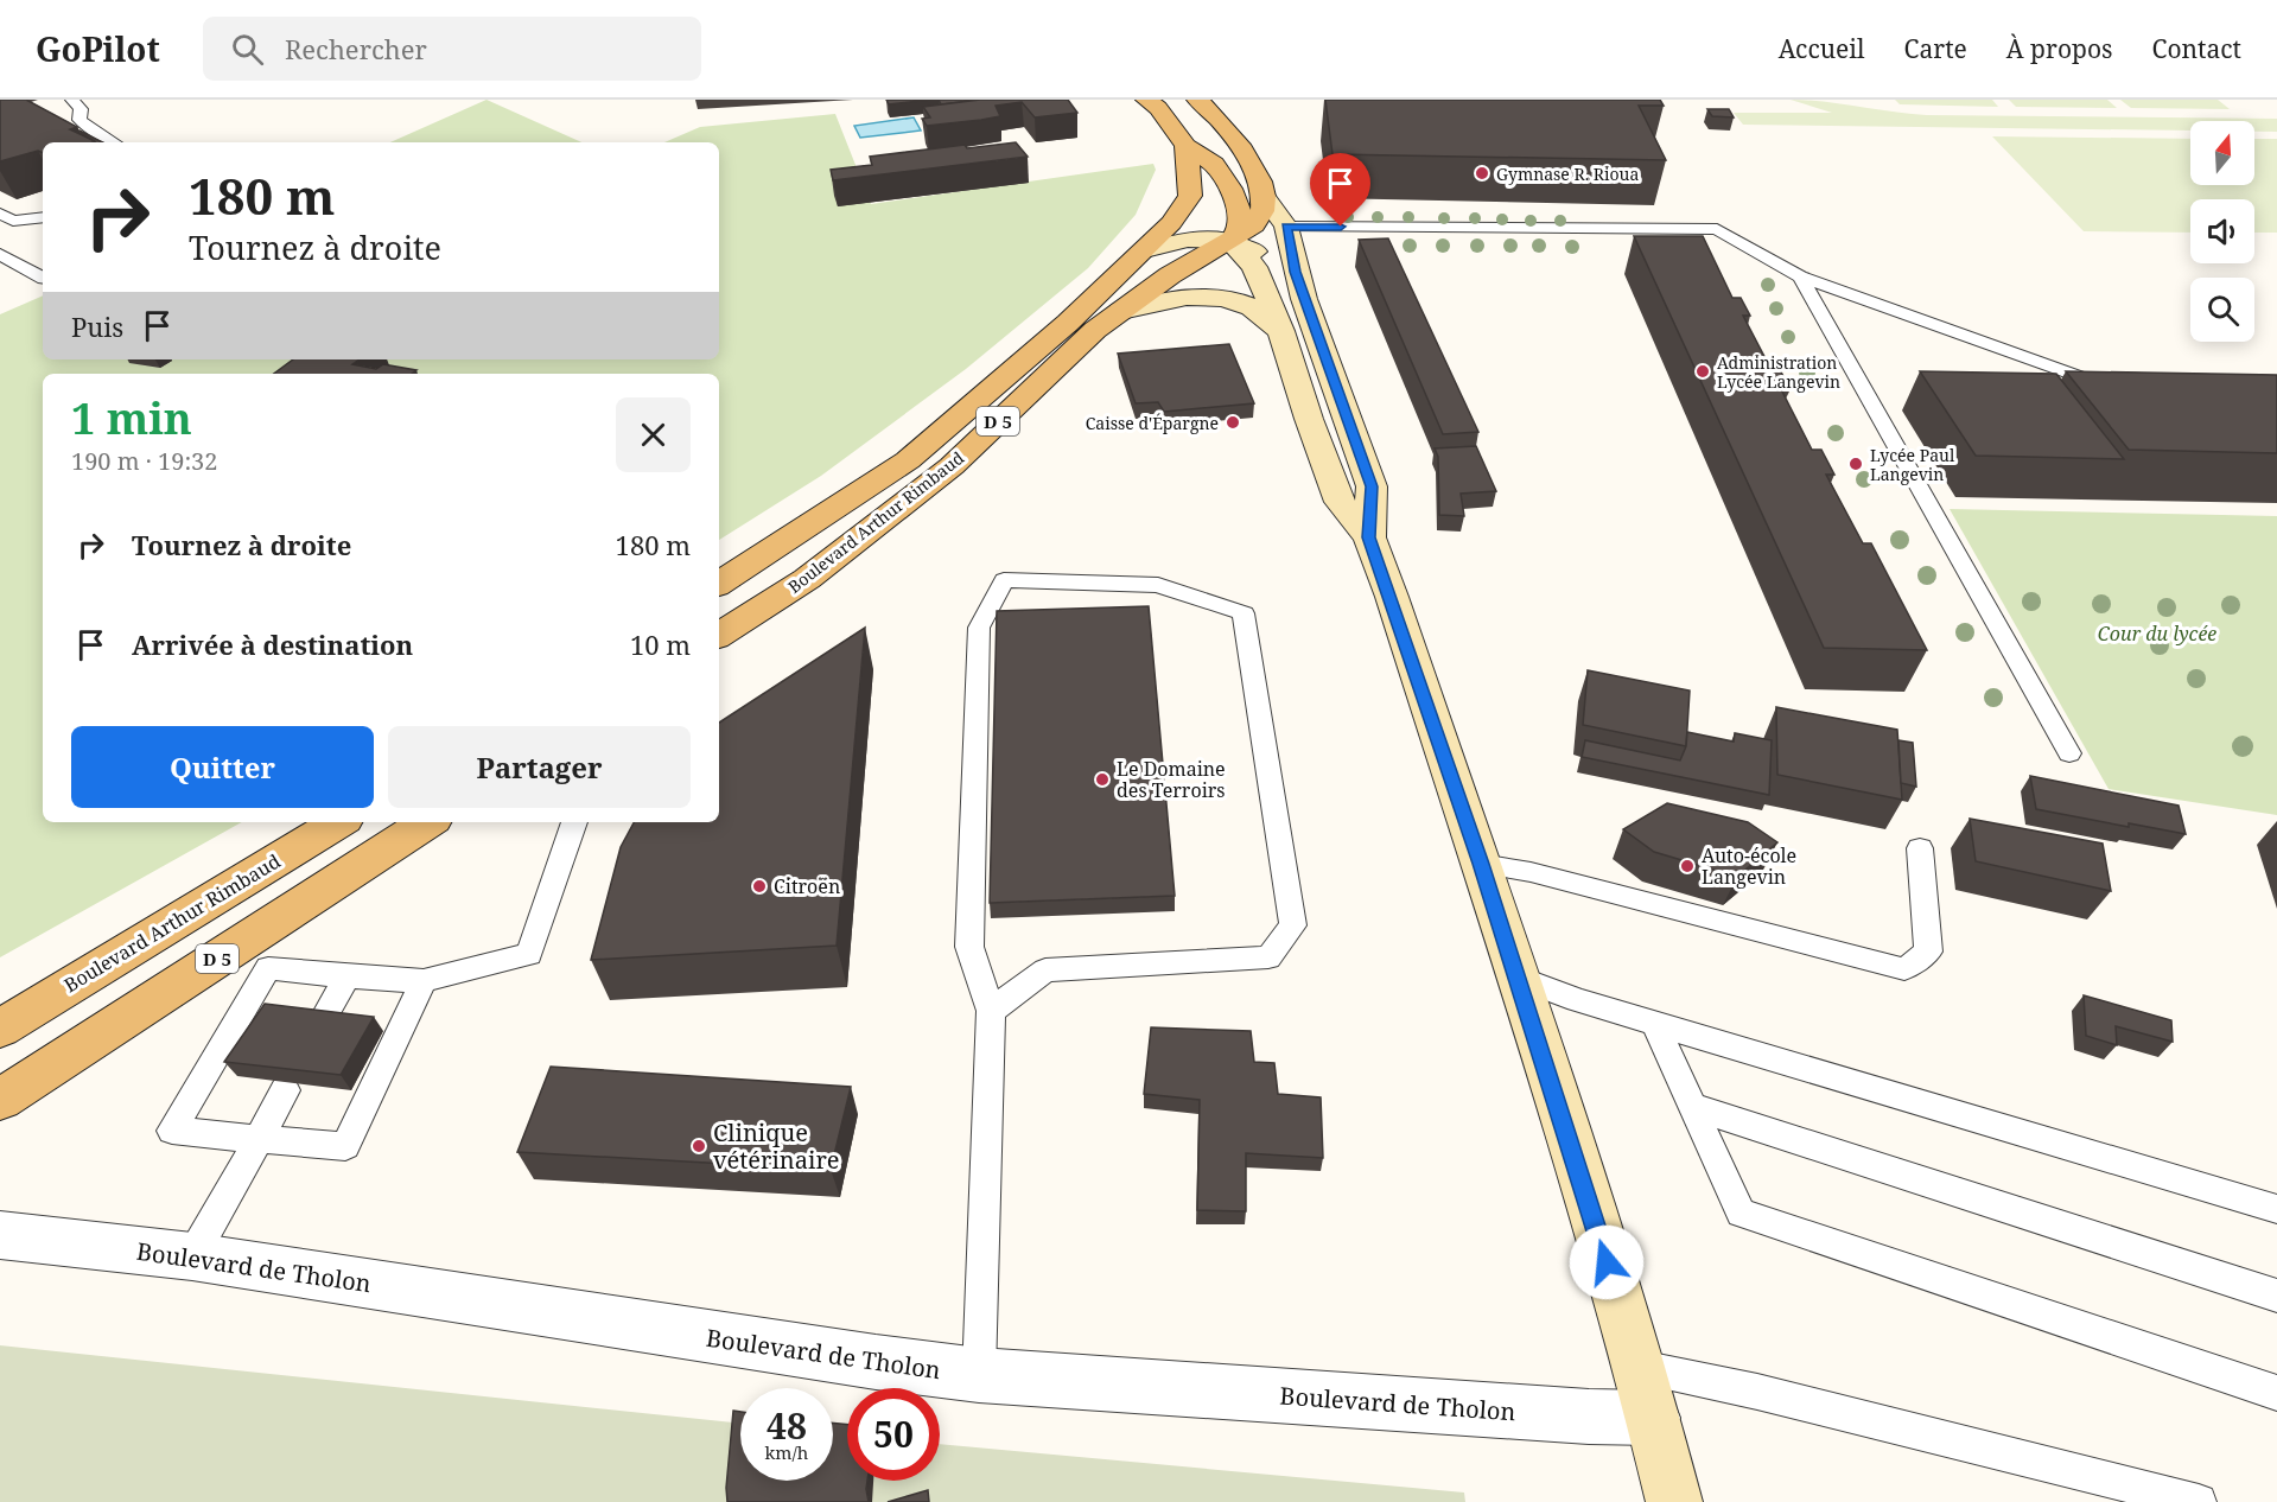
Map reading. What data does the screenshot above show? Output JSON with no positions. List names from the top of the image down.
{
  "streets": {
    "main road": ["D 5", "Boulevard Arthur Rimbaud"],
    "street": ["Boulevard de Tholon"]
  },
  "crossings": [
    ["D 5", "Boulevard Arthur Rimbaud"]
  ],
  "parks": ["Cour du lycée"],
  "places": [
    "Gymnase R. Rioua",
    "Administration Lycée Langevin",
    "Caisse d'Épargne",
    "Lycée Paul Langevin",
    "Le Domaine des Terroirs",
    "Auto-école Langevin",
    "Citroën",
    "Clinique vétérinaire"
  ],
  "north": "top",
  "page": {
    "header": "GoPilot",
    "search": "Rechercher",
    "nav": [
      "Accueil",
      "Carte",
      "À propos",
      "Contact"
    ],
    "turn": ["180 m", "Tournez à droite"],
    "then": "Puis",
    "heading": ["1 min", "190 m · 19:32"],
    "list": [
      {
        "name": "Tournez à droite",
        "value": "180 m"
      },
      {
        "name": "Arrivée à destination",
        "value": "10 m"
      }
    ],
    "buttons": ["Quitter", "Partager"],
    "speed": "48 km/h",
    "limit": "50"
  }
}
